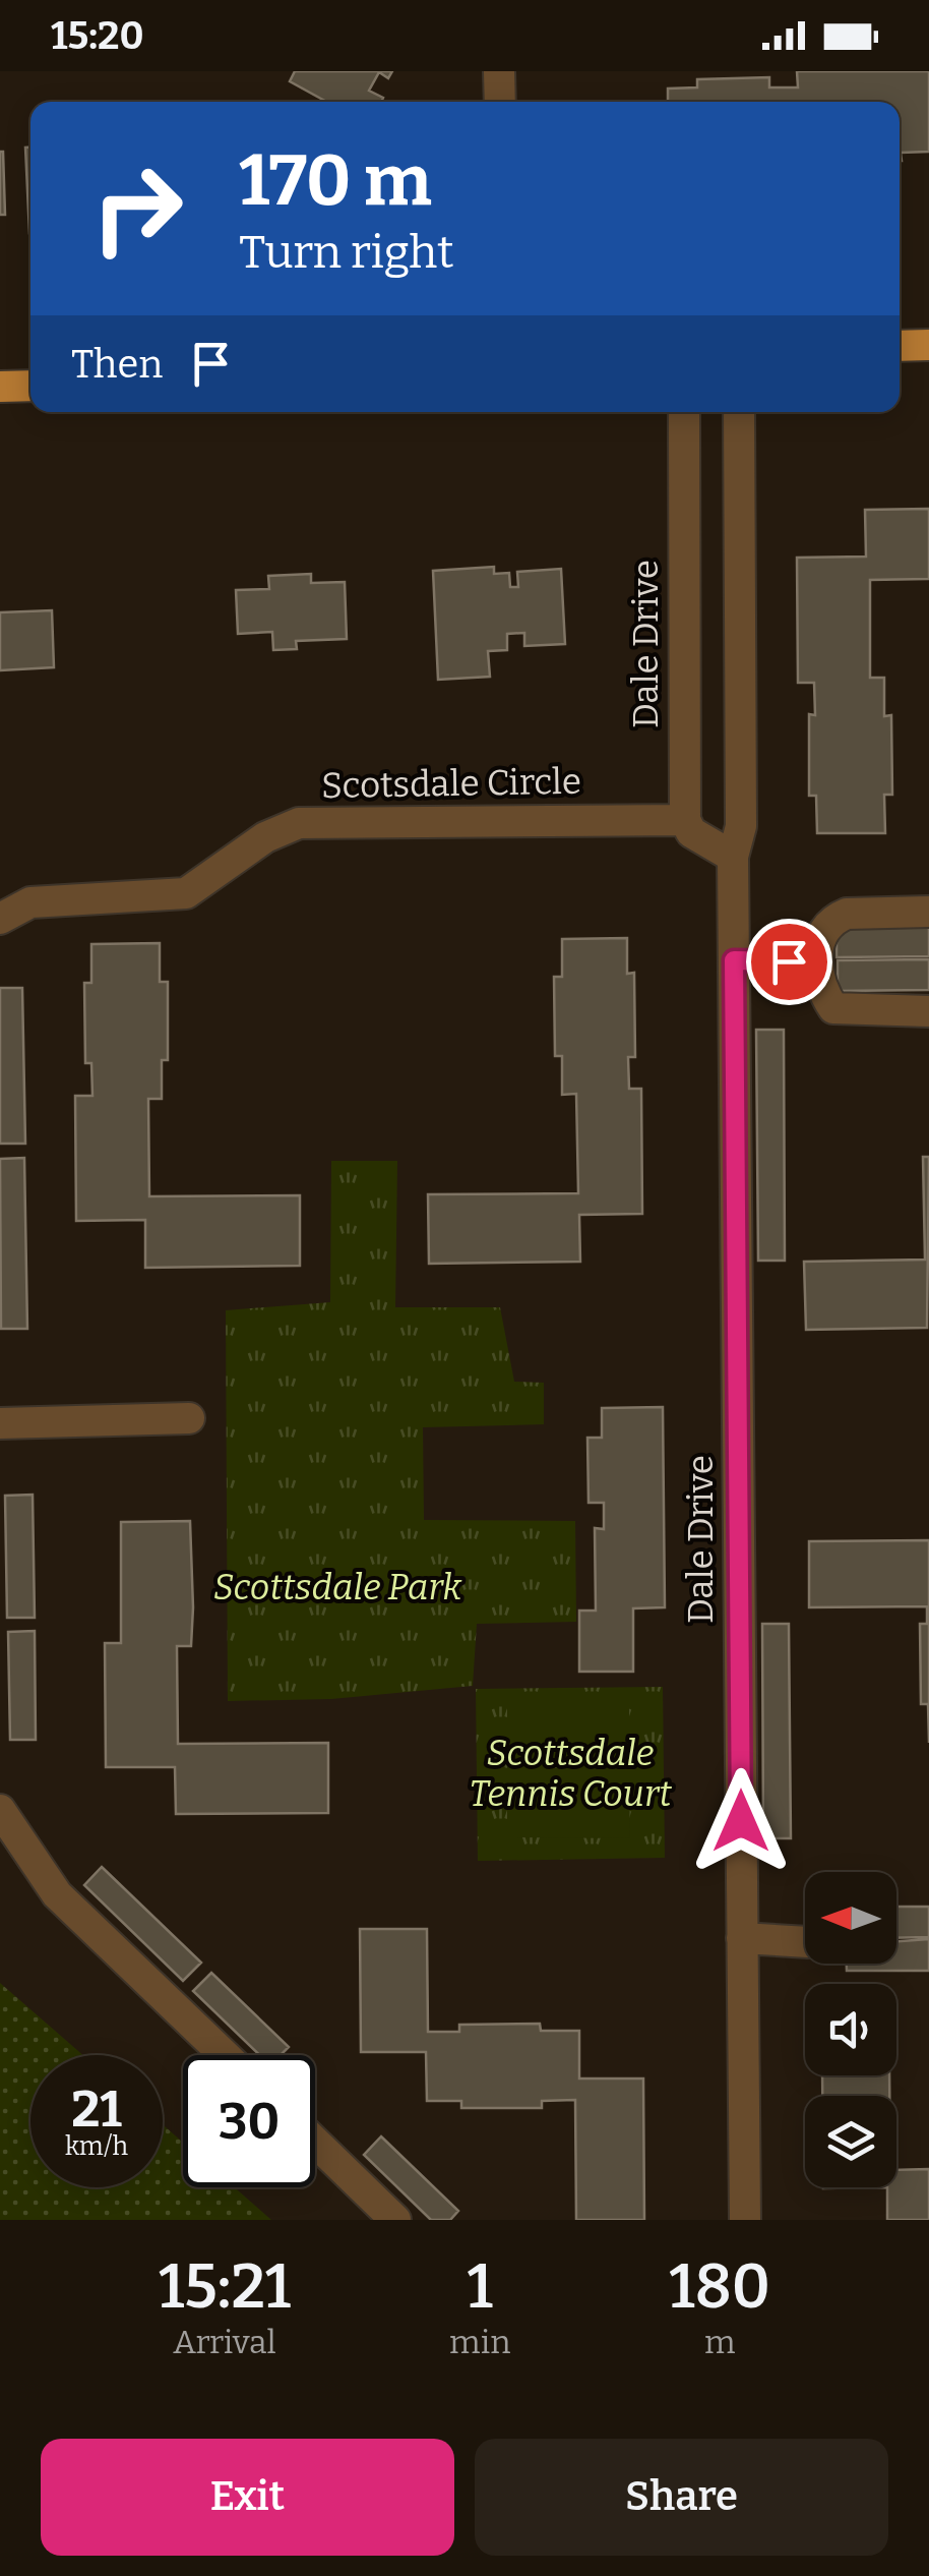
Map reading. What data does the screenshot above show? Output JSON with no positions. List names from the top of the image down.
{
  "streets": {
    "street": ["Dale Drive", "Scotsdale Circle"]
  },
  "crossings": [
    ["Dale Drive", "Scotsdale Circle"]
  ],
  "parks": ["Scottsdale Park", "Scottsdale Tennis Court"],
  "north": "left",
  "page": {
    "status": "15:20",
    "turn": ["170 m", "Turn right"],
    "then": "Then",
    "speed": "21 km/h",
    "limit": "30",
    "eta": [
      "15:21",
      "Arrival",
      "1",
      "min",
      "180",
      "m"
    ],
    "buttons": ["Exit", "Share"]
  }
}
